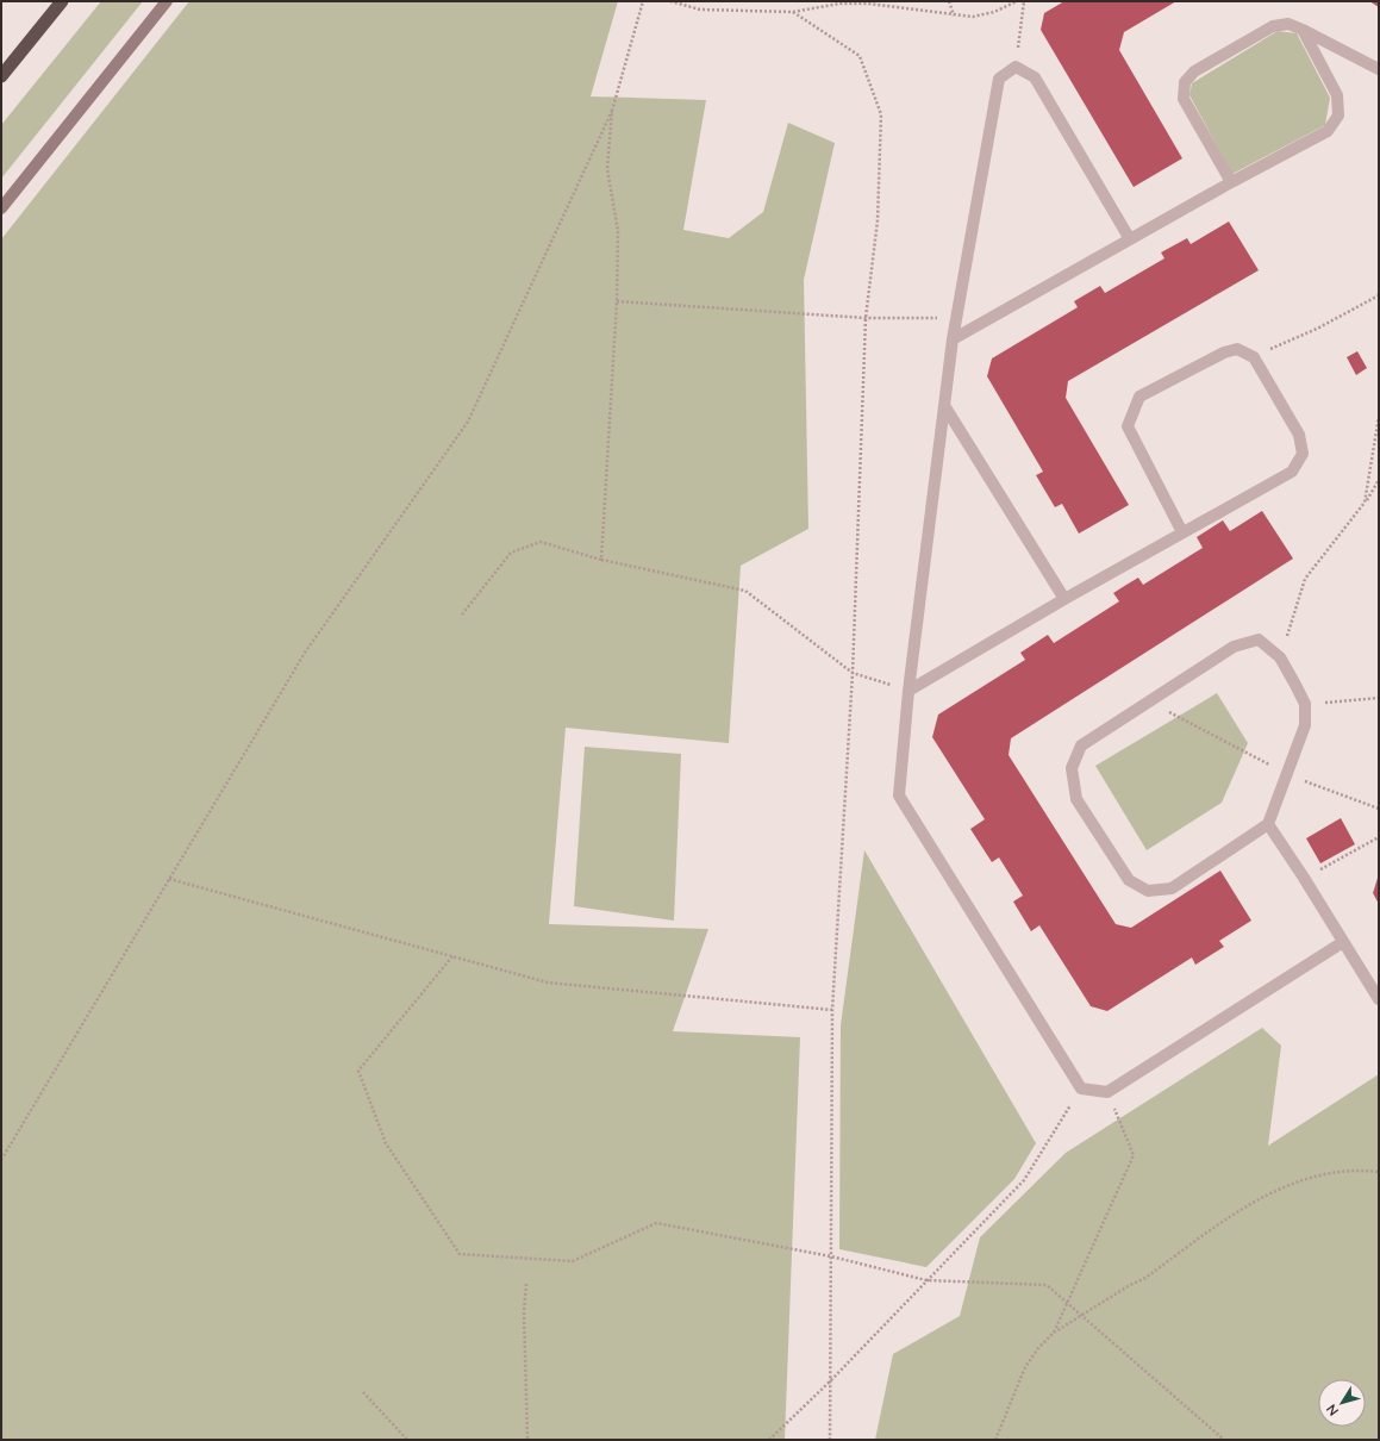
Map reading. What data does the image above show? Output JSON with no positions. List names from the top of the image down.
{
  "north": "bottom left"
}
